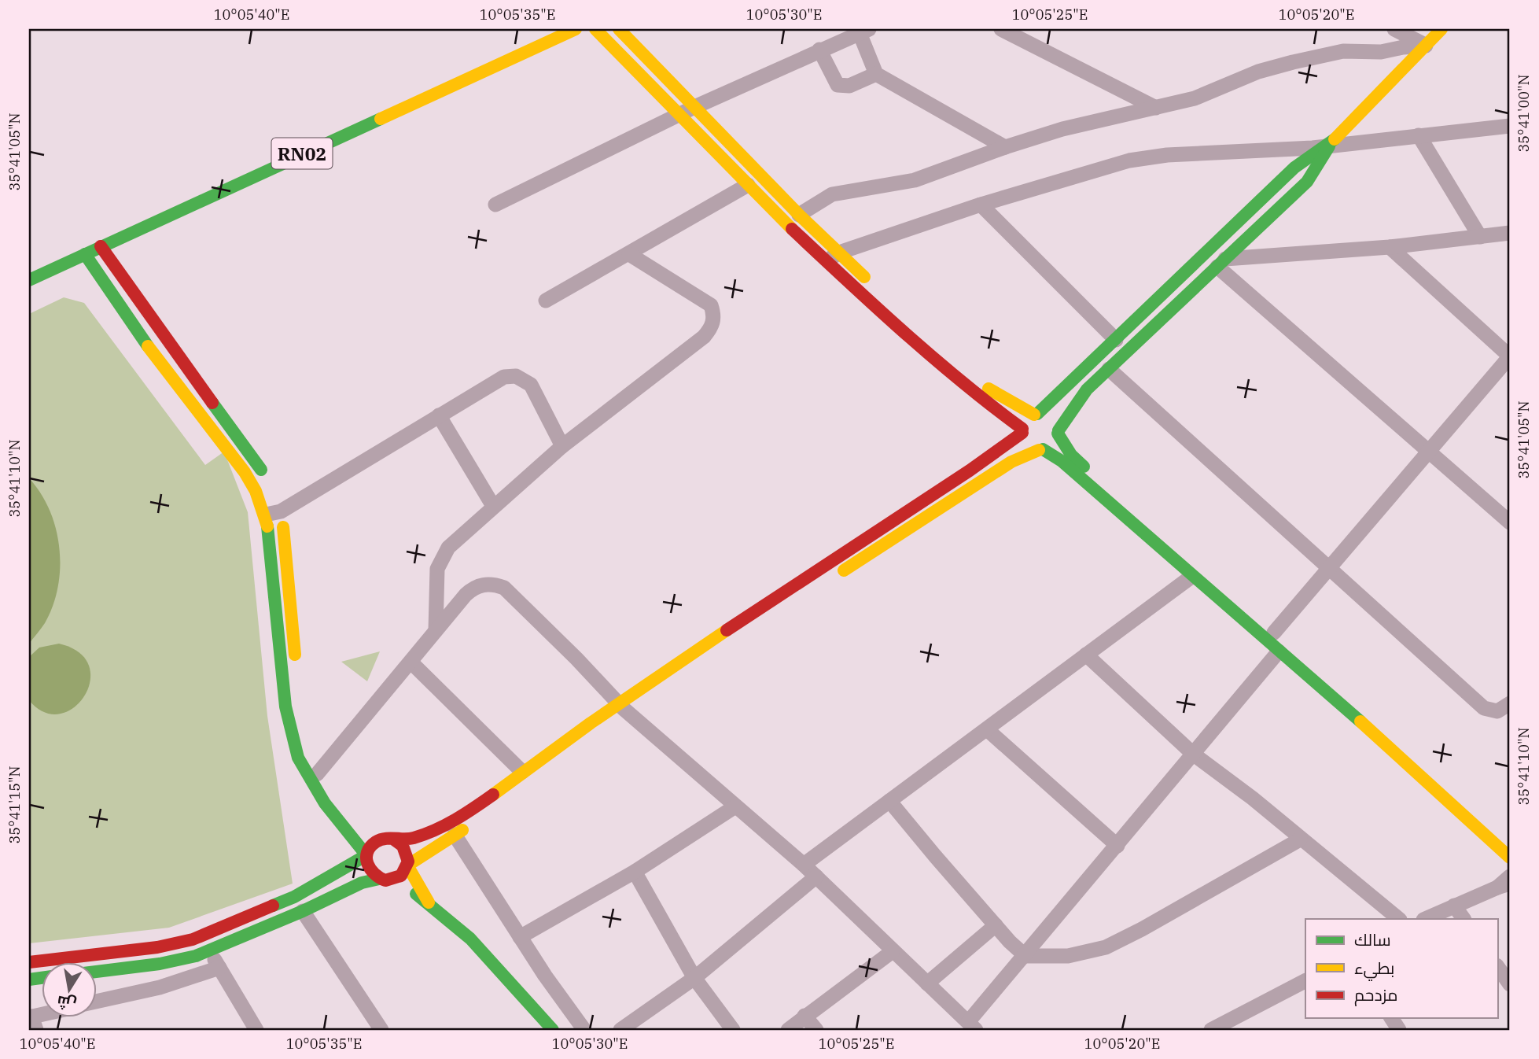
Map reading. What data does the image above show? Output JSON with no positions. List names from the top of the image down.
{
  "streets": {
    "street": ["RN02"]
  },
  "legend": ["سالك", "بطيء", "مزدحم"],
  "north": "bottom",
  "coordinates": [
    "10°05'40\"E",
    "10°05'35\"E",
    "10°05'30\"E",
    "10°05'25\"E",
    "10°05'20\"E",
    "35°41'00\"N",
    "35°41'05\"N",
    "35°41'10\"N",
    "35°41'15\"N"
  ]
}
